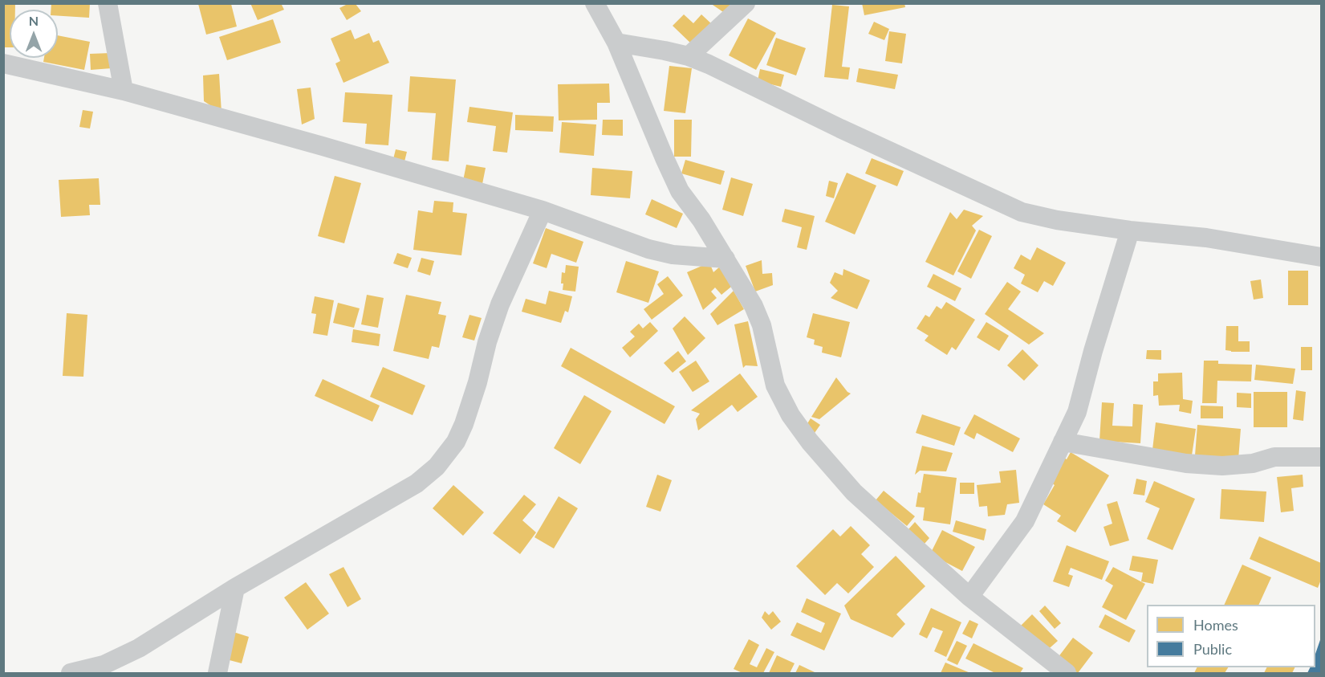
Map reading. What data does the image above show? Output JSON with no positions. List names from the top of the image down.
{
  "legend": ["Homes", "Public"],
  "north": "top"
}
